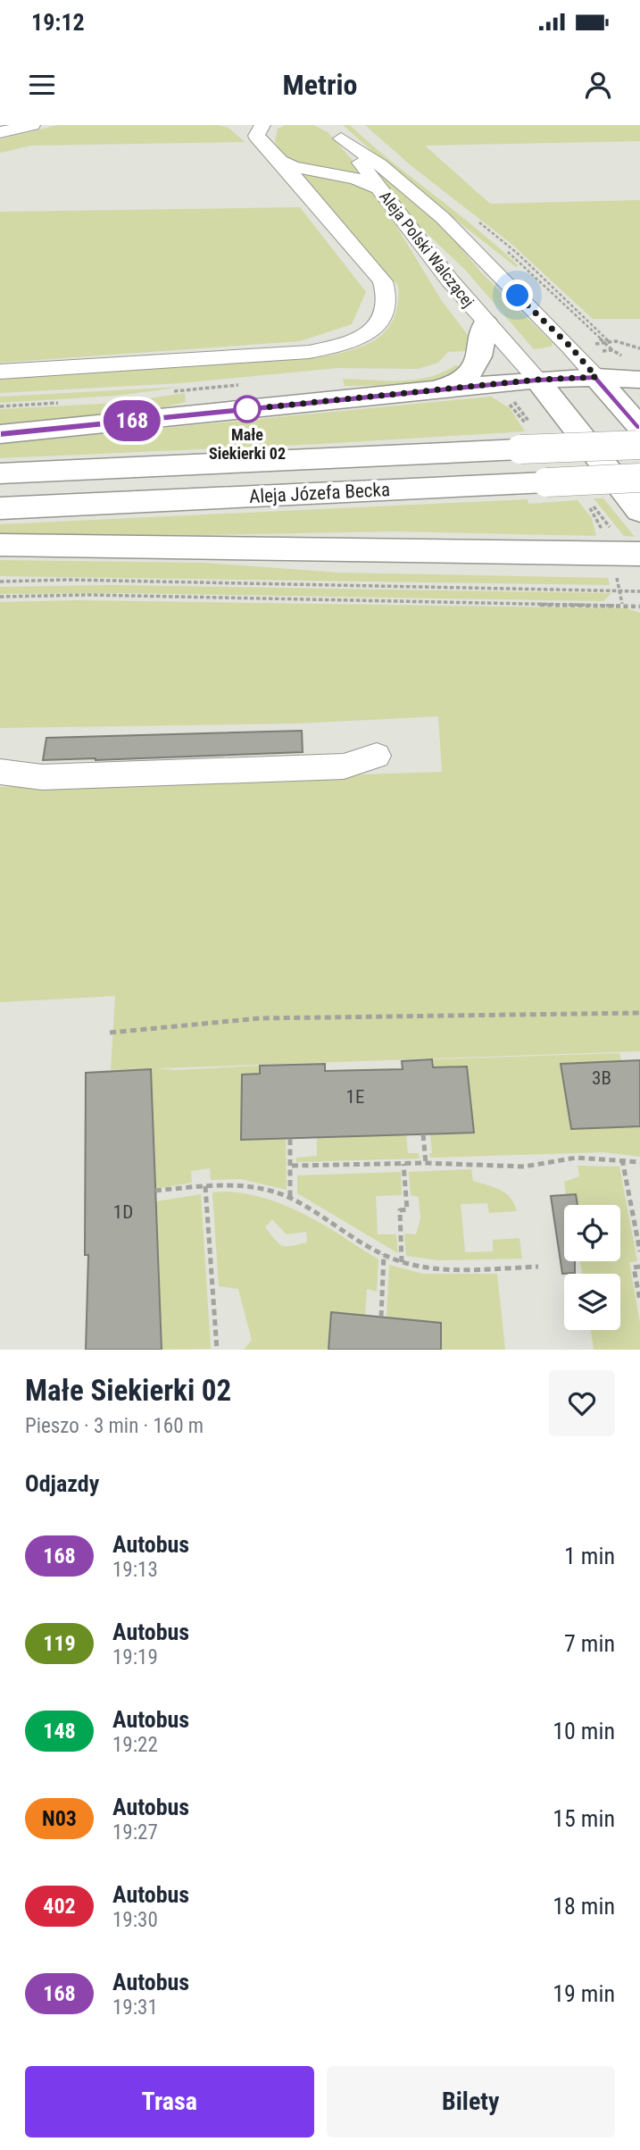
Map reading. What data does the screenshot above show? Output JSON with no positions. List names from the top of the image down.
{
  "streets": {
    "main road": ["Aleja Polski Walczącej", "Aleja Józefa Becka"]
  },
  "places": ["Małe Siekierki 02"],
  "lines": ["bus line 168"],
  "house_numbers": ["3B", "1E", "1D"],
  "page": {
    "status": "19:12",
    "header": "Metrio",
    "on_map": "168",
    "heading": [
      ["Małe Siekierki 02", "Pieszo · 3 min · 160 m"],
      "Odjazdy"
    ],
    "list": [
      {
        "mark": "168",
        "name": "Autobus",
        "note": "19:13",
        "value": "1 min"
      },
      {
        "mark": "119",
        "name": "Autobus",
        "note": "19:19",
        "value": "7 min"
      },
      {
        "mark": "148",
        "name": "Autobus",
        "note": "19:22",
        "value": "10 min"
      },
      {
        "mark": "N03",
        "name": "Autobus",
        "note": "19:27",
        "value": "15 min"
      },
      {
        "mark": "402",
        "name": "Autobus",
        "note": "19:30",
        "value": "18 min"
      },
      {
        "mark": "168",
        "name": "Autobus",
        "note": "19:31",
        "value": "19 min"
      }
    ],
    "buttons": ["Trasa", "Bilety"]
  }
}
